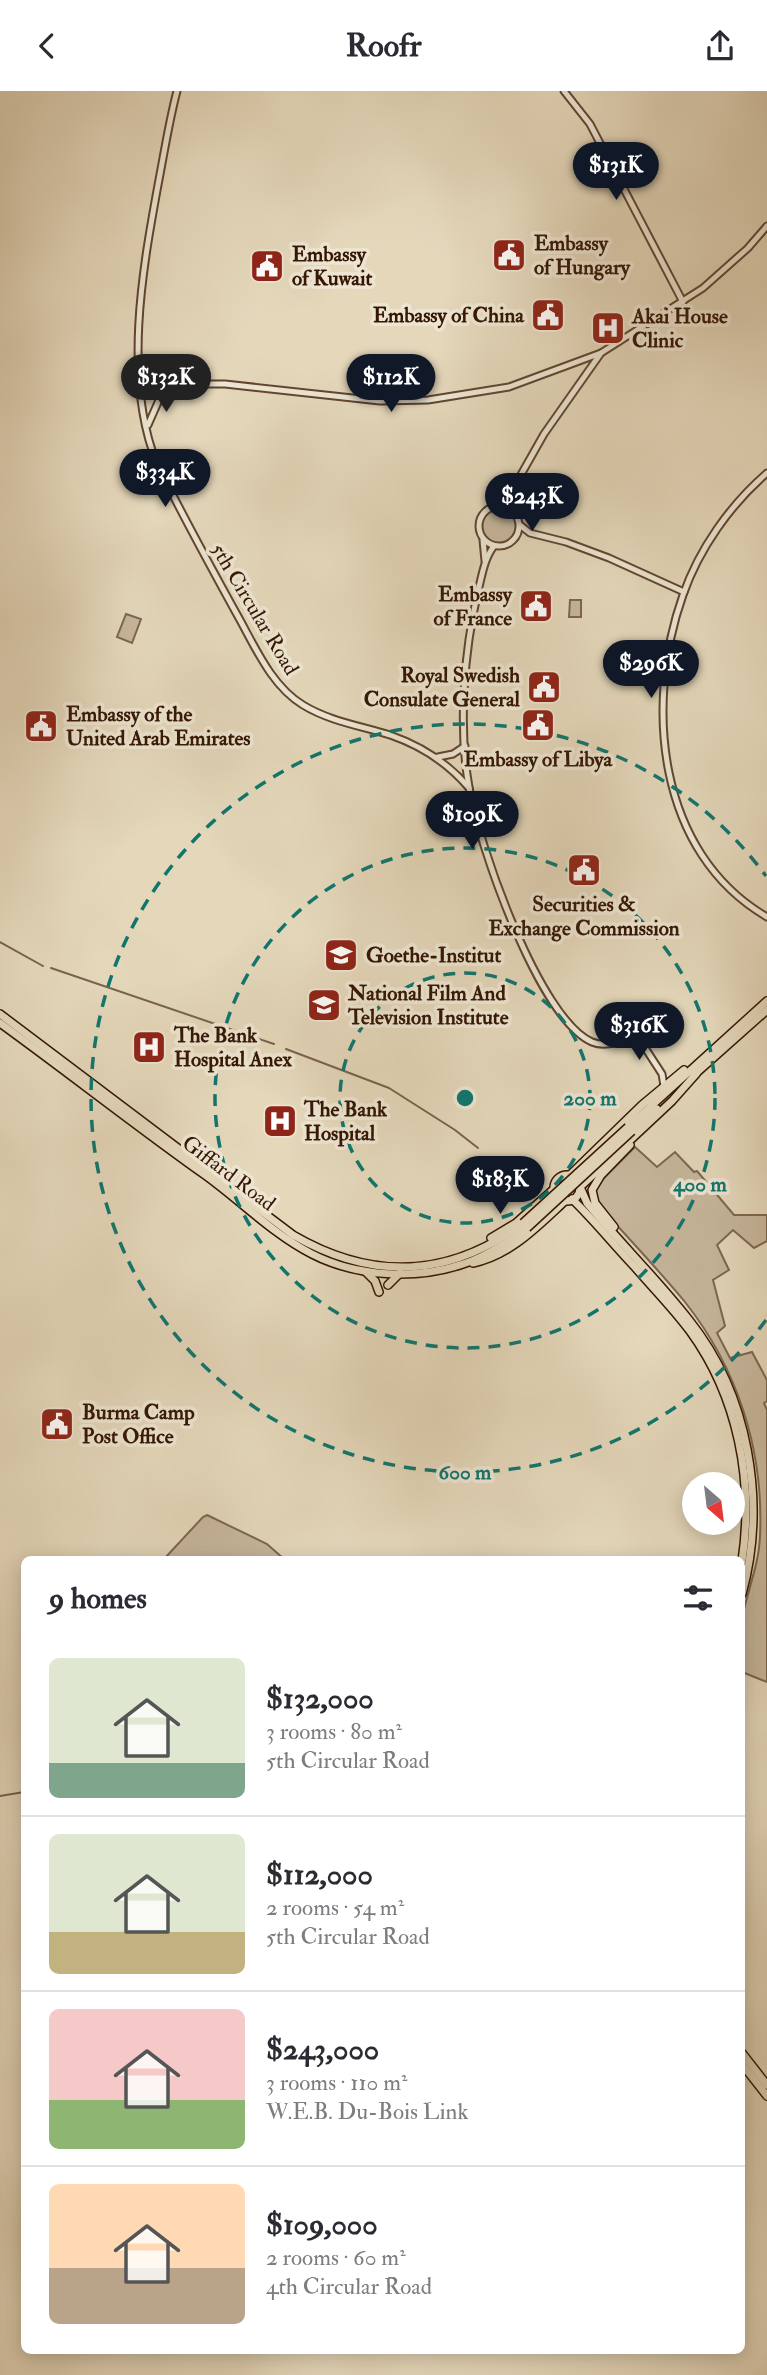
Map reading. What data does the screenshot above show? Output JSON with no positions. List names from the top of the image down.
{
  "streets": {
    "main road": ["Giffard Road"],
    "street": ["5th Circular Road"]
  },
  "places": {
    "public building": [
      "Embassy of Hungary",
      "Embassy of Kuwait",
      "Embassy of China",
      "Embassy of France",
      "Royal Swedish Consulate General",
      "Embassy of Libya",
      "Embassy of the United Arab Emirates",
      "Securities & Exchange Commission",
      "Burma Camp Post Office"
    ],
    "hospital": ["Akai House Clinic", "The Bank Hospital Anex", "The Bank Hospital"],
    "school or university": ["Goethe-Institut", "National Film And Television Institute"]
  },
  "north": "bottom right",
  "page": {
    "header": "Roofr",
    "price": [
      "$131K",
      "$132K",
      "$112K",
      "$334K",
      "$243K",
      "$296K",
      "$109K",
      "$316K",
      "$183K"
    ],
    "heading": "9 homes",
    "list": [
      {
        "name": "$132,000",
        "note": "3 rooms · 80 m² · 5th Circular Road"
      },
      {
        "name": "$112,000",
        "note": "2 rooms · 54 m² · 5th Circular Road"
      },
      {
        "name": "$243,000",
        "note": "3 rooms · 110 m² · W.E.B. Du-Bois Link"
      },
      {
        "name": "$109,000",
        "note": "2 rooms · 60 m² · 4th Circular Road"
      }
    ]
  },
  "rings": ["200 m", "400 m", "600 m"]
}
